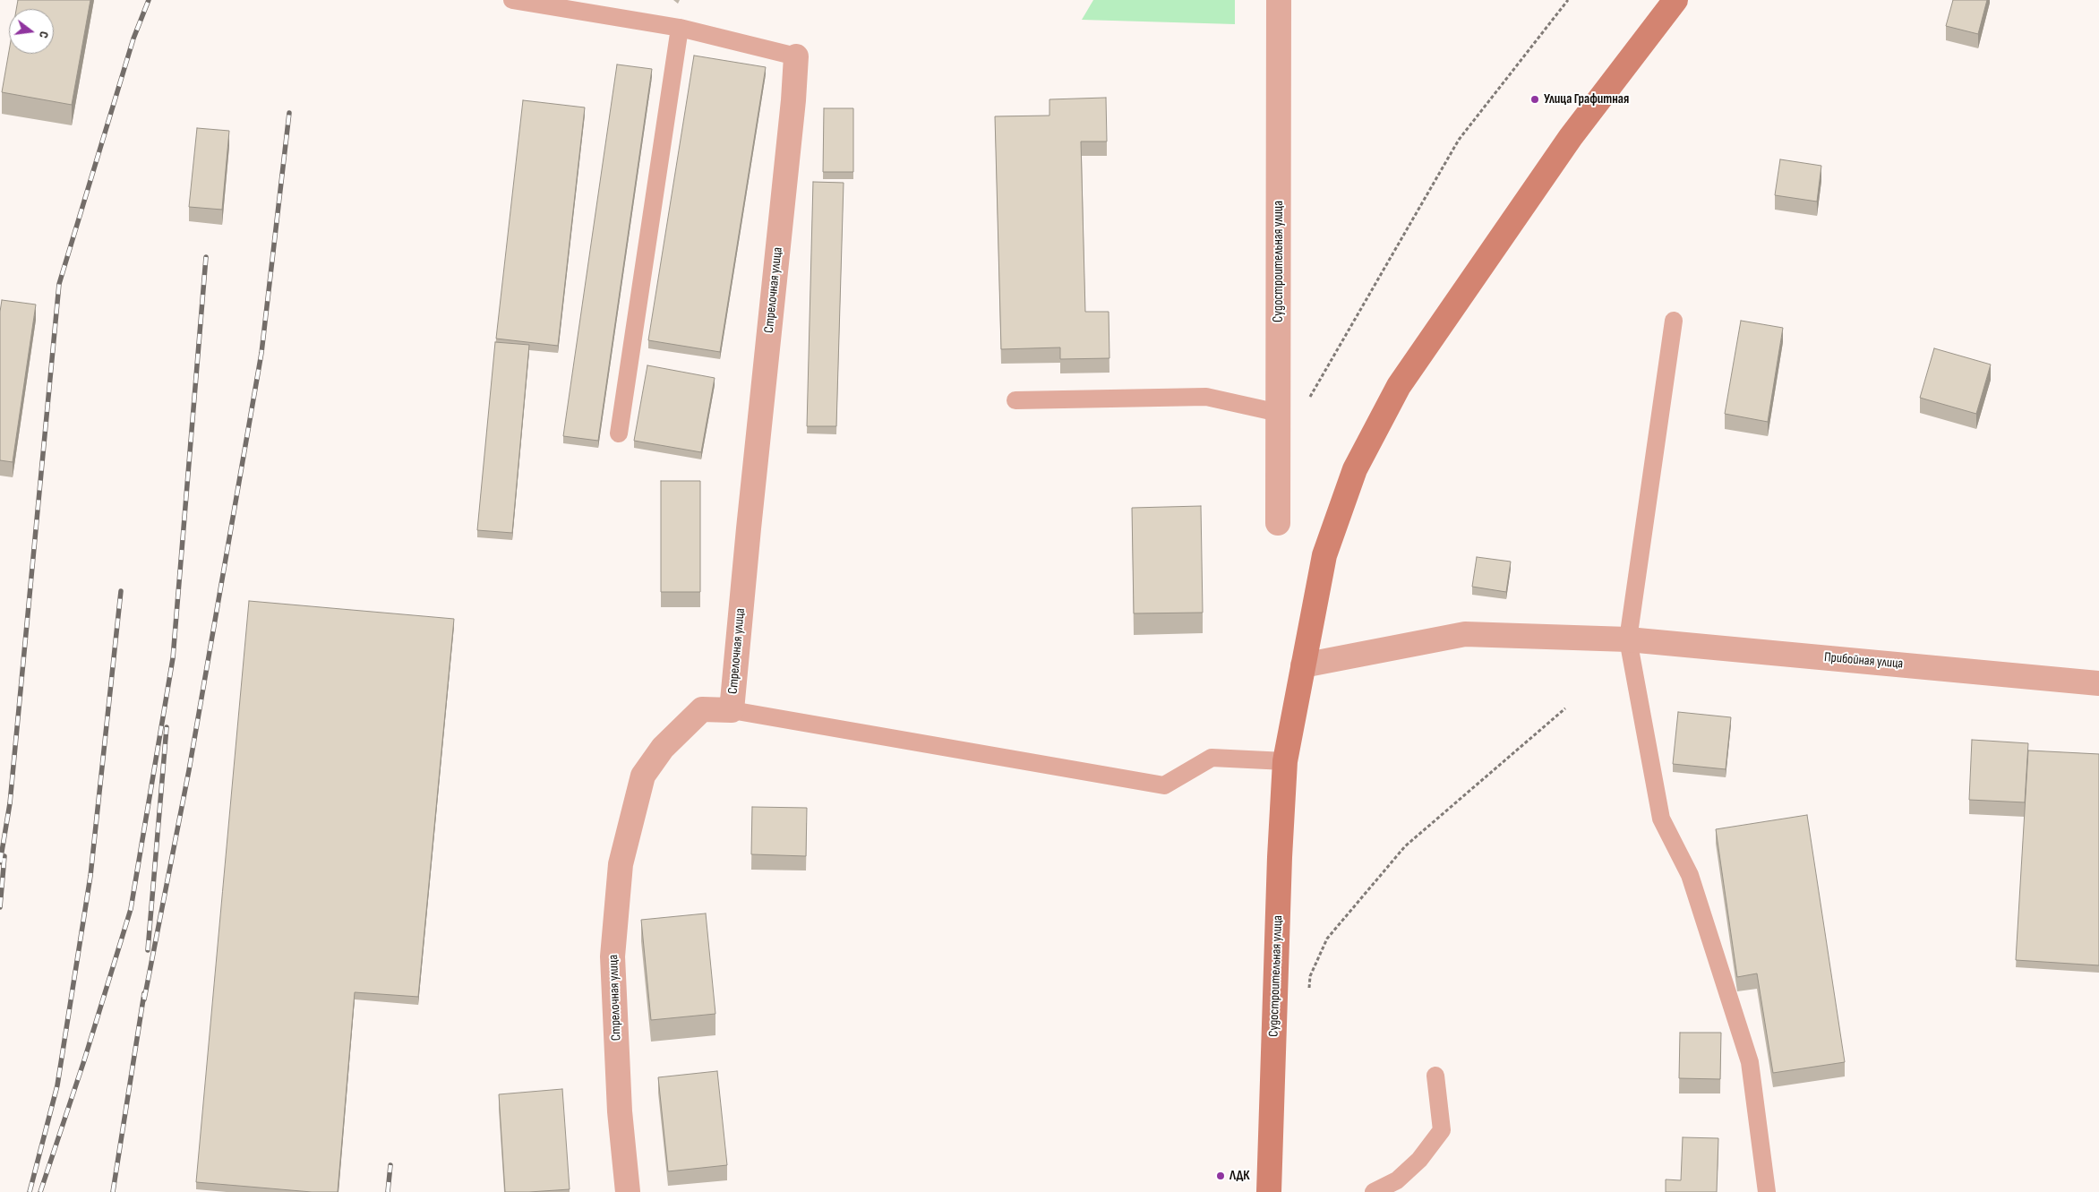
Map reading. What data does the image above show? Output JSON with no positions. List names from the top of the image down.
{
  "streets": {
    "main road": ["Судостроительная улица"],
    "street": ["Стрелочная улица", "Прибойная улица"]
  },
  "crossings": [
    ["Судостроительная улица", "Прибойная улица"]
  ],
  "places": ["Улица Графитная", "ЛДК"],
  "north": "right"
}
